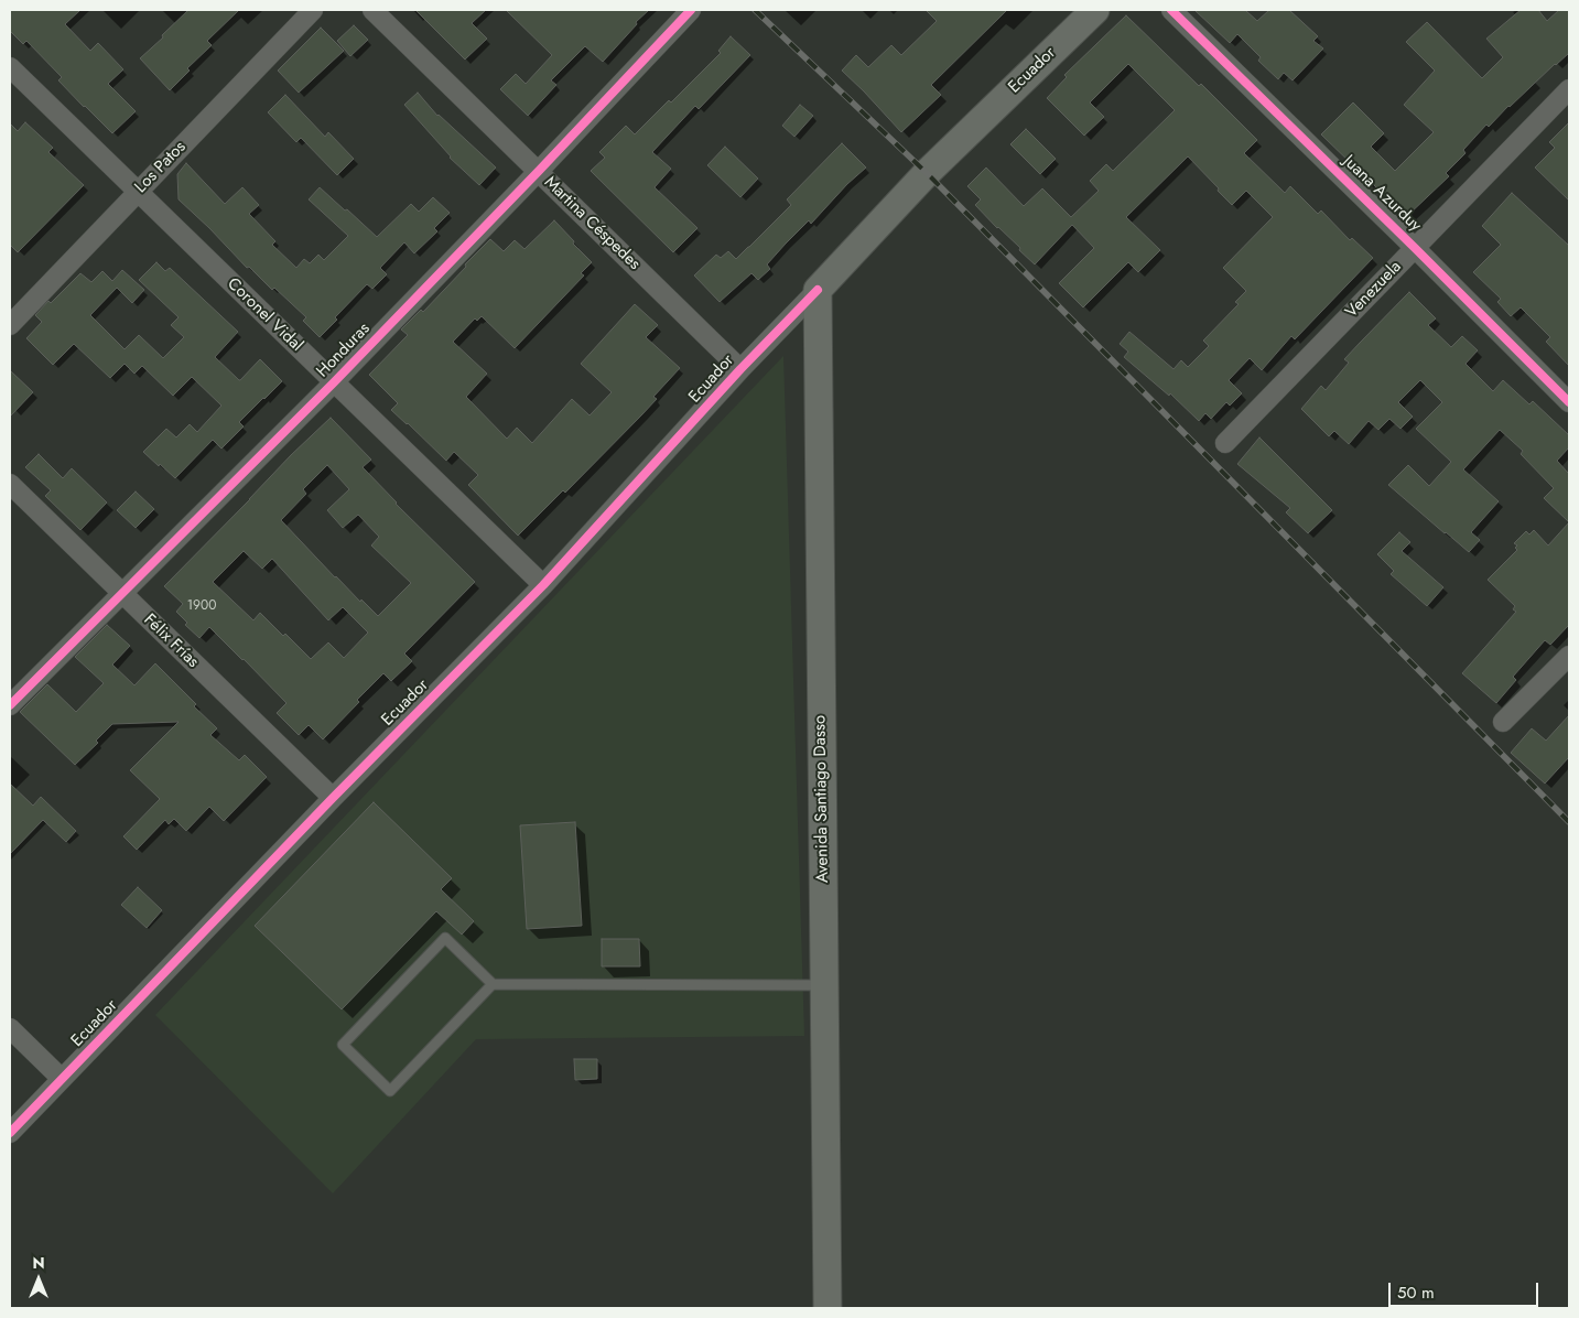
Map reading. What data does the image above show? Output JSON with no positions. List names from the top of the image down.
{
  "streets": {
    "main road": ["Ecuador", "Avenida Santiago Dasso"],
    "street": [
      "Los Patos",
      "Juana Azurduy",
      "Martina Céspedes",
      "Venezuela",
      "Coronel Vidal",
      "Honduras",
      "Félix Frías"
    ]
  },
  "crossings": [
    ["Ecuador", "Martina Céspedes"],
    ["Ecuador", "Coronel Vidal"],
    ["Ecuador", "Félix Frías"],
    ["Ecuador", "Avenida Santiago Dasso"],
    ["Los Patos", "Coronel Vidal"],
    ["Juana Azurduy", "Venezuela"],
    ["Martina Céspedes", "Honduras"],
    ["Coronel Vidal", "Honduras"],
    ["Honduras", "Félix Frías"]
  ],
  "house_numbers": ["1900"],
  "scale_bar": "50 m",
  "north": "top"
}
